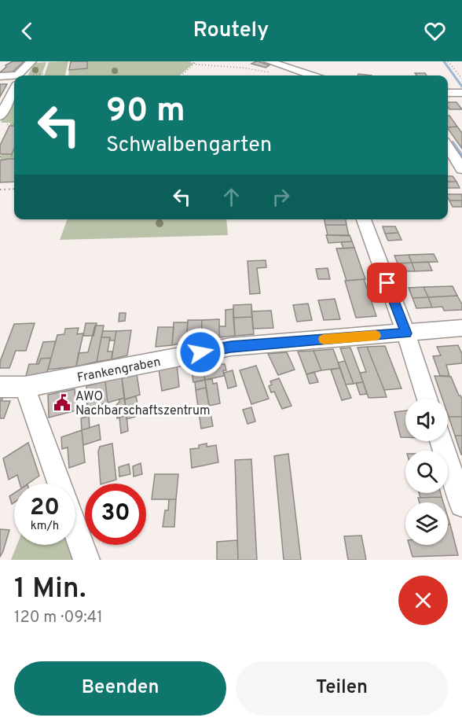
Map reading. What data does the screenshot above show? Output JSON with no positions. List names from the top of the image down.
{
  "streets": {
    "street": ["Frankengraben"]
  },
  "places": {
    "public building": ["AWO Nachbarschaftszentrum"]
  },
  "page": {
    "header": "Routely",
    "turn": ["90 m", "Schwalbengarten"],
    "speed": "20 km/h",
    "limit": "30",
    "heading": ["1 Min.", "120 m · 09:41"],
    "buttons": ["Beenden", "Teilen"]
  }
}
